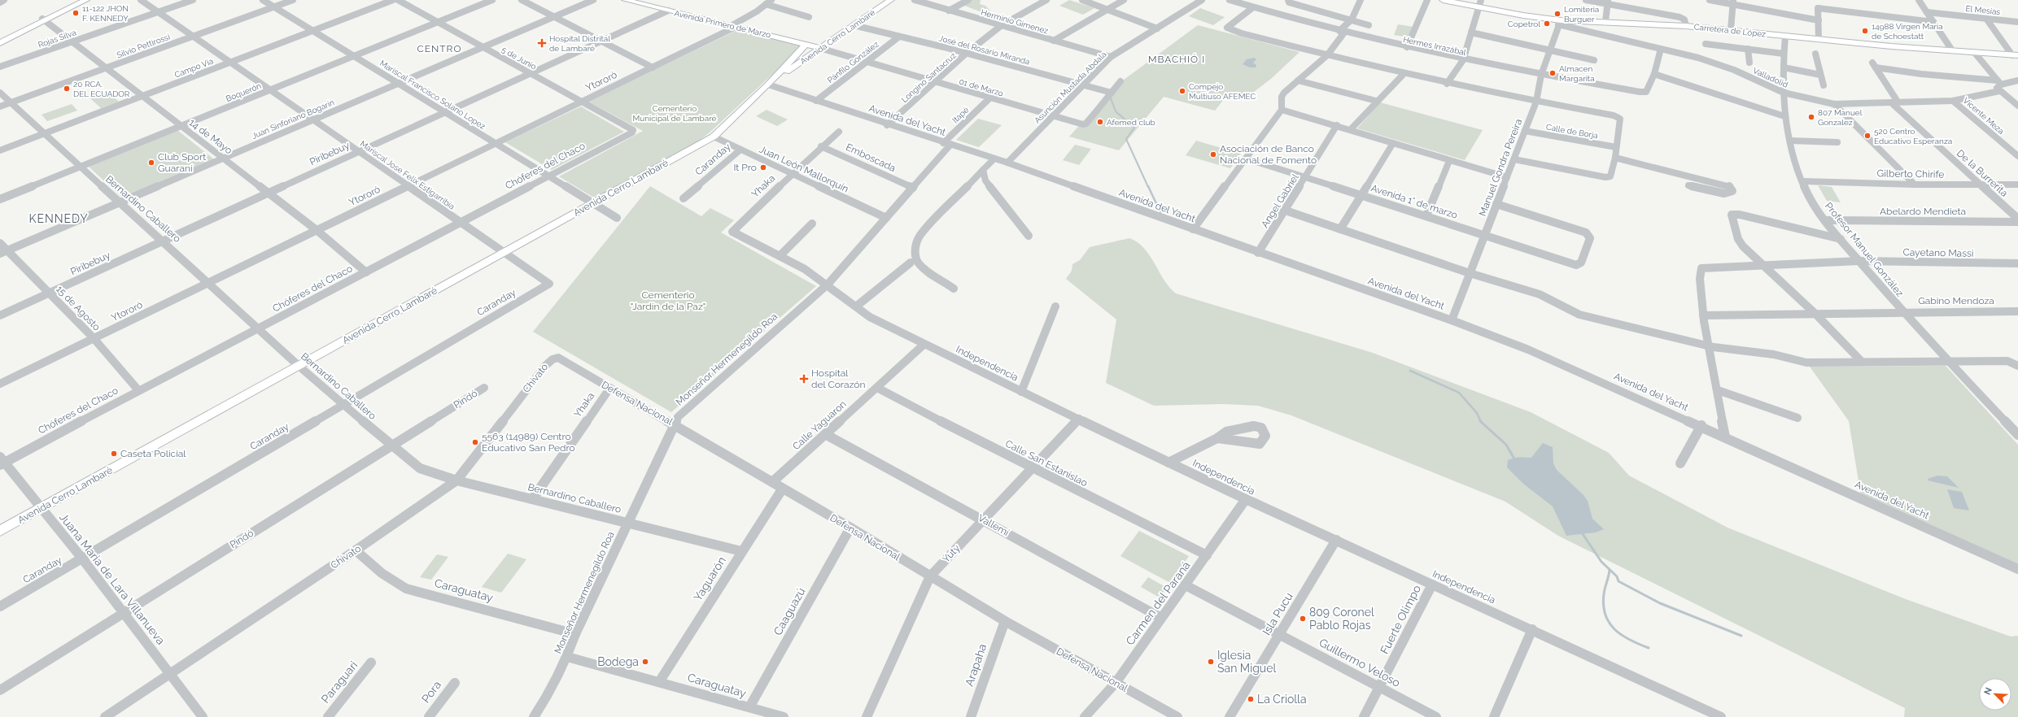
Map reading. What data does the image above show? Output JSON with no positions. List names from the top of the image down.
{
  "streets": {
    "main road": ["Avenida Primero de Marzo", "Carretera de López", "Avenida Cerro Lambaré"],
    "street": [
      "El Mesias",
      "Herminio Gimenez",
      "Rojas Silva",
      "Silvio Pettirossi",
      "Hermes Irrazábal",
      "José del Rosario Miranda",
      "5 de Junio",
      "Pánfilo González",
      "Campo Vía",
      "Longino Santacruz",
      "Valladolid",
      "Ytororó",
      "01 de Marzo",
      "Asunción Mustada Abdala",
      "Boquerón",
      "Mariscal Francisco Solano Lopez",
      "Itapé",
      "Vicente Meza",
      "Juan Sinforiano Bogarín",
      "Avenida del Yacht",
      "Calle de Borja",
      "14 de Mayo",
      "Piribebuy",
      "Emboscada",
      "Caranday",
      "Chóferes del Chaco",
      "Manuel Gondra Pereira",
      "Juan León Mallorquín",
      "De la Burrerita",
      "Gilberto Chirife",
      "Mariscal Jose Felix Estigarribia",
      "Yhaka",
      "Angel Gabriel",
      "Avenida 1° de marzo",
      "Bernardino Caballero",
      "Abelardo Mendieta",
      "Profesor Manuel González",
      "Cayetano Massi",
      "Gabino Mendoza",
      "15 de Agosto",
      "Monseñor Hermenegildo Roa",
      "Independencia",
      "Chivato",
      "Pindó",
      "Defensa Nacional",
      "Calle Yaguaron",
      "Calle San Estanislao",
      "Vallemí",
      "Yuty",
      "Juana Maria de Lara Villanueva",
      "Yaguarón",
      "Caraguatay",
      "Carmen del Paraná",
      "Caaguazú",
      "Isla Pucu",
      "Fuerte Olimpo",
      "Guillermo Veloso",
      "Arapaha",
      "Paraguari",
      "Pora"
    ]
  },
  "crossings": [
    ["Herminio Gimenez", "Longino Santacruz"],
    ["Herminio Gimenez", "Asunción Mustada Abdala"],
    ["Avenida Primero de Marzo", "Avenida Cerro Lambaré"],
    ["Avenida Primero de Marzo", "Ytororó"],
    ["Avenida Primero de Marzo", "01 de Marzo"],
    ["Avenida Primero de Marzo", "Piribebuy"],
    ["Carretera de López", "Valladolid"],
    ["Carretera de López", "Manuel Gondra Pereira"],
    ["Carretera de López", "Profesor Manuel González"],
    ["Avenida Cerro Lambaré", "José del Rosario Miranda"],
    ["Avenida Cerro Lambaré", "01 de Marzo"],
    ["Avenida Cerro Lambaré", "Mariscal Francisco Solano Lopez"],
    ["Avenida Cerro Lambaré", "Avenida del Yacht"],
    ["Avenida Cerro Lambaré", "Juan León Mallorquín"],
    ["Avenida Cerro Lambaré", "Mariscal Jose Felix Estigarribia"],
    ["Avenida Cerro Lambaré", "Bernardino Caballero"],
    ["Avenida Cerro Lambaré", "Juana Maria de Lara Villanueva"],
    ["Rojas Silva", "14 de Mayo"],
    ["Rojas Silva", "Mariscal Jose Felix Estigarribia"],
    ["Silvio Pettirossi", "Mariscal Francisco Solano Lopez"],
    ["Silvio Pettirossi", "14 de Mayo"],
    ["Silvio Pettirossi", "Mariscal Jose Felix Estigarribia"],
    ["Silvio Pettirossi", "Bernardino Caballero"],
    ["Hermes Irrazábal", "Manuel Gondra Pereira"],
    ["José del Rosario Miranda", "Pánfilo González"],
    ["José del Rosario Miranda", "Longino Santacruz"],
    ["José del Rosario Miranda", "01 de Marzo"],
    ["José del Rosario Miranda", "Asunción Mustada Abdala"],
    ["5 de Junio", "Ytororó"],
    ["5 de Junio", "Boquerón"],
    ["5 de Junio", "Juan Sinforiano Bogarín"],
    ["5 de Junio", "Piribebuy"],
    ["5 de Junio", "Chóferes del Chaco"],
    ["Pánfilo González", "01 de Marzo"],
    ["Pánfilo González", "Avenida del Yacht"],
    ["Campo Vía", "Mariscal Francisco Solano Lopez"],
    ["Campo Vía", "14 de Mayo"],
    ["Campo Vía", "Mariscal Jose Felix Estigarribia"],
    ["Campo Vía", "Bernardino Caballero"],
    ["Longino Santacruz", "01 de Marzo"],
    ["Longino Santacruz", "Avenida del Yacht"],
    ["Valladolid", "Vicente Meza"],
    ["Valladolid", "Manuel Gondra Pereira"],
    ["Valladolid", "De la Burrerita"],
    ["Valladolid", "Profesor Manuel González"],
    ["Ytororó", "Mariscal Francisco Solano Lopez"],
    ["Ytororó", "14 de Mayo"],
    ["Ytororó", "Mariscal Jose Felix Estigarribia"],
    ["Ytororó", "Bernardino Caballero"],
    ["Ytororó", "15 de Agosto"],
    ["01 de Marzo", "Asunción Mustada Abdala"],
    ["01 de Marzo", "Itapé"],
    ["Asunción Mustada Abdala", "Avenida del Yacht"],
    ["Boquerón", "Mariscal Francisco Solano Lopez"],
    ["Boquerón", "14 de Mayo"],
    ["Boquerón", "Mariscal Jose Felix Estigarribia"],
    ["Boquerón", "Bernardino Caballero"],
    ["Mariscal Francisco Solano Lopez", "Juan Sinforiano Bogarín"],
    ["Mariscal Francisco Solano Lopez", "Piribebuy"],
    ["Mariscal Francisco Solano Lopez", "Chóferes del Chaco"],
    ["Itapé", "Avenida del Yacht"],
    ["Juan Sinforiano Bogarín", "14 de Mayo"],
    ["Juan Sinforiano Bogarín", "Mariscal Jose Felix Estigarribia"],
    ["Juan Sinforiano Bogarín", "Bernardino Caballero"],
    ["Juan Sinforiano Bogarín", "15 de Agosto"],
    ["Avenida del Yacht", "Manuel Gondra Pereira"],
    ["Avenida del Yacht", "Angel Gabriel"],
    ["Avenida del Yacht", "Monseñor Hermenegildo Roa"],
    ["Calle de Borja", "Manuel Gondra Pereira"],
    ["14 de Mayo", "Piribebuy"],
    ["14 de Mayo", "Chóferes del Chaco"],
    ["Piribebuy", "Mariscal Jose Felix Estigarribia"],
    ["Piribebuy", "Bernardino Caballero"],
    ["Piribebuy", "15 de Agosto"],
    ["Emboscada", "Yhaka"],
    ["Emboscada", "Monseñor Hermenegildo Roa"],
    ["Caranday", "Juan León Mallorquín"],
    ["Caranday", "Mariscal Jose Felix Estigarribia"],
    ["Caranday", "Bernardino Caballero"],
    ["Caranday", "Juana Maria de Lara Villanueva"],
    ["Chóferes del Chaco", "Mariscal Jose Felix Estigarribia"],
    ["Chóferes del Chaco", "Bernardino Caballero"],
    ["Chóferes del Chaco", "15 de Agosto"],
    ["Chóferes del Chaco", "Juana Maria de Lara Villanueva"],
    ["Manuel Gondra Pereira", "Avenida 1° de marzo"],
    ["Juan León Mallorquín", "Yhaka"],
    ["Juan León Mallorquín", "Monseñor Hermenegildo Roa"],
    ["De la Burrerita", "Gilberto Chirife"],
    ["Gilberto Chirife", "Profesor Manuel González"],
    ["Yhaka", "Bernardino Caballero"],
    ["Yhaka", "Independencia"],
    ["Yhaka", "Defensa Nacional"],
    ["Angel Gabriel", "Avenida 1° de marzo"],
    ["Bernardino Caballero", "Monseñor Hermenegildo Roa"],
    ["Bernardino Caballero", "Chivato"],
    ["Bernardino Caballero", "Pindó"],
    ["Bernardino Caballero", "Yaguarón"],
    ["Abelardo Mendieta", "Profesor Manuel González"],
    ["Profesor Manuel González", "Cayetano Massi"],
    ["Profesor Manuel González", "Gabino Mendoza"],
    ["Cayetano Massi", "Gabino Mendoza"],
    ["Monseñor Hermenegildo Roa", "Independencia"],
    ["Monseñor Hermenegildo Roa", "Defensa Nacional"],
    ["Monseñor Hermenegildo Roa", "Caraguatay"],
    ["Independencia", "Calle Yaguaron"],
    ["Independencia", "Yuty"],
    ["Independencia", "Carmen del Paraná"],
    ["Independencia", "Isla Pucu"],
    ["Independencia", "Fuerte Olimpo"],
    ["Chivato", "Defensa Nacional"],
    ["Chivato", "Juana Maria de Lara Villanueva"],
    ["Chivato", "Caraguatay"],
    ["Pindó", "Juana Maria de Lara Villanueva"],
    ["Defensa Nacional", "Calle Yaguaron"],
    ["Defensa Nacional", "Yuty"],
    ["Defensa Nacional", "Yaguarón"],
    ["Defensa Nacional", "Carmen del Paraná"],
    ["Defensa Nacional", "Caaguazú"],
    ["Defensa Nacional", "Arapaha"],
    ["Calle Yaguaron", "Calle San Estanislao"],
    ["Calle Yaguaron", "Vallemí"],
    ["Calle San Estanislao", "Yuty"],
    ["Calle San Estanislao", "Carmen del Paraná"],
    ["Vallemí", "Yuty"],
    ["Vallemí", "Carmen del Paraná"],
    ["Yaguarón", "Caraguatay"],
    ["Caraguatay", "Caaguazú"],
    ["Carmen del Paraná", "Guillermo Veloso"],
    ["Isla Pucu", "Guillermo Veloso"],
    ["Fuerte Olimpo", "Guillermo Veloso"]
  ],
  "districts": ["CENTRO", "MBACHIÓ I", "KENNEDY"],
  "parks": ["Cementerio Municipal de Lambaré", "Cementerio \"Jardín de la Paz\""],
  "places": {
    "other": [
      "11-122 JHON F. KENNEDY",
      "Lomiteria Burguer",
      "Copetrol",
      "14988 Virgen Maria de Schoestatt",
      "Almacen Margarita",
      "20 RCA. DEL ECUADOR",
      "Compejo Multiuso AFEMEC",
      "807 Manuel Gonzalez",
      "Afemed club",
      "520 Centro Educativo Esperanza",
      "Asociación de Banco Nacional de Fomento",
      "Club Sport Guaraní",
      "It Pro",
      "5563 (14989) Centro Educativo San Pedro",
      "Caseta Policial",
      "809 Coronel Pablo Rojas",
      "Bodega",
      "Iglesia San Miguel",
      "La Criolla"
    ],
    "health": ["Hospital Distrital de Lambaré", "Hospital del Corazón"]
  },
  "north": "top left"
}
